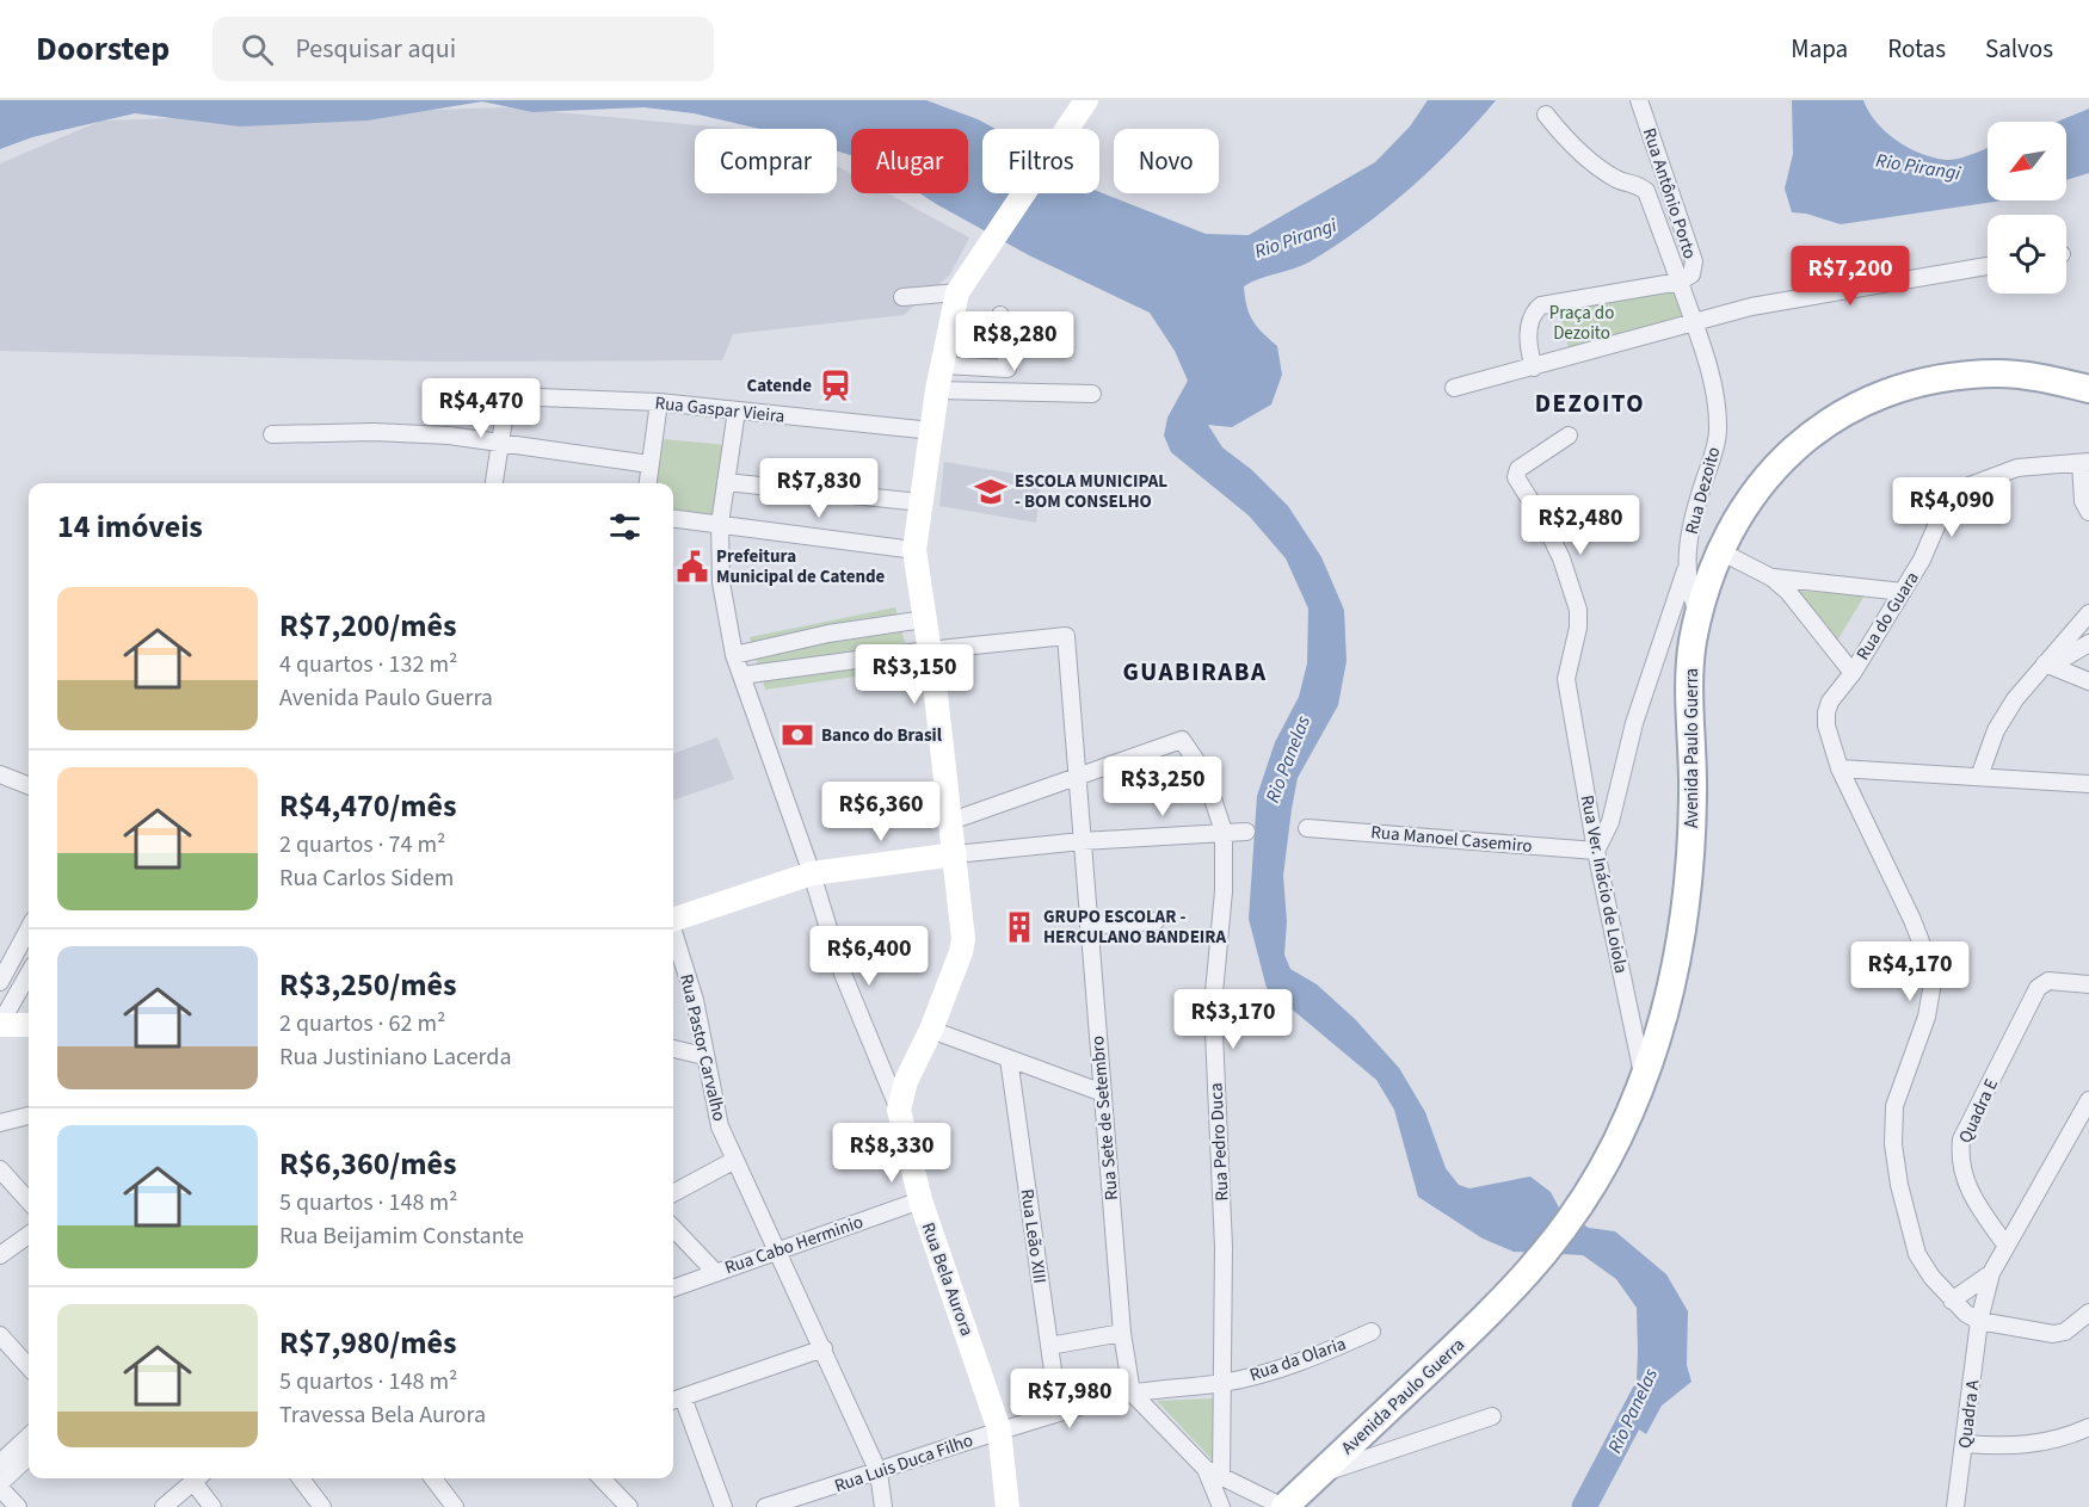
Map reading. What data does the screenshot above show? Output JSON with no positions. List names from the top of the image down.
{
  "streets": {
    "main road": ["Avenida Paulo Guerra"],
    "street": [
      "Rua Antônio Porto",
      "Rua Gaspar Vieira",
      "Rua Dezoito",
      "Rua do Guara",
      "Rua Manoel Casemiro",
      "Rua Ver. Inácio de Loiola",
      "Rua Pastor Carvalho",
      "Quadra E",
      "Rua Sete de Setembro",
      "Rua Pedro Duca",
      "Rua Leão XIII",
      "Rua Cabo Herminio",
      "Rua Bela Aurora",
      "Rua da Olaria",
      "Quadra A",
      "Rua Luis Duca Filho"
    ]
  },
  "crossings": [
    ["Rua Antônio Porto", "Rua Dezoito"],
    ["Rua Dezoito", "Avenida Paulo Guerra"],
    ["Rua do Guara", "Quadra A"],
    ["Avenida Paulo Guerra", "Rua Ver. Inácio de Loiola"],
    ["Rua Manoel Casemiro", "Rua Ver. Inácio de Loiola"],
    ["Rua Pastor Carvalho", "Rua Cabo Herminio"],
    ["Rua Pastor Carvalho", "Rua Luis Duca Filho"],
    ["Quadra E", "Quadra A"],
    ["Rua Sete de Setembro", "Rua Pedro Duca"],
    ["Rua Sete de Setembro", "Rua da Olaria"],
    ["Rua Sete de Setembro", "Rua Luis Duca Filho"],
    ["Rua Pedro Duca", "Rua da Olaria"],
    ["Rua Leão XIII", "Rua Luis Duca Filho"],
    ["Rua Cabo Herminio", "Rua Bela Aurora"],
    ["Rua Bela Aurora", "Rua Luis Duca Filho"],
    ["Rua da Olaria", "Rua Luis Duca Filho"]
  ],
  "districts": ["DEZOITO", "GUABIRABA"],
  "water": ["Rio Pirangi", "Rio Panelas"],
  "parks": ["Praça do Dezoito"],
  "places": {
    "station": ["Catende"],
    "school or university": ["ESCOLA MUNICIPAL - BOM CONSELHO"],
    "public building": ["Prefeitura Municipal de Catende"],
    "bank": ["Banco do Brasil"],
    "building": ["GRUPO ESCOLAR - HERCULANO BANDEIRA"]
  },
  "north": "bottom left",
  "page": {
    "header": "Doorstep",
    "search": "Pesquisar aqui",
    "nav": ["Mapa", "Rotas", "Salvos"],
    "chip": [
      "Comprar",
      "Alugar",
      "Filtros",
      "Novo"
    ],
    "price": [
      "R$7,200",
      "R$8,280",
      "R$4,470",
      "R$7,830",
      "R$4,090",
      "R$2,480",
      "R$3,150",
      "R$3,250",
      "R$6,360",
      "R$6,400",
      "R$4,170",
      "R$3,170",
      "R$8,330",
      "R$7,980"
    ],
    "heading": "14 imóveis",
    "list": [
      {
        "name": "R$7,200/mês",
        "note": "4 quartos · 132 m² · Avenida Paulo Guerra"
      },
      {
        "name": "R$4,470/mês",
        "note": "2 quartos · 74 m² · Rua Carlos Sidem"
      },
      {
        "name": "R$3,250/mês",
        "note": "2 quartos · 62 m² · Rua Justiniano Lacerda"
      },
      {
        "name": "R$6,360/mês",
        "note": "5 quartos · 148 m² · Rua Beijamim Constante"
      },
      {
        "name": "R$7,980/mês",
        "note": "5 quartos · 148 m² · Travessa Bela Aurora"
      }
    ]
  }
}
